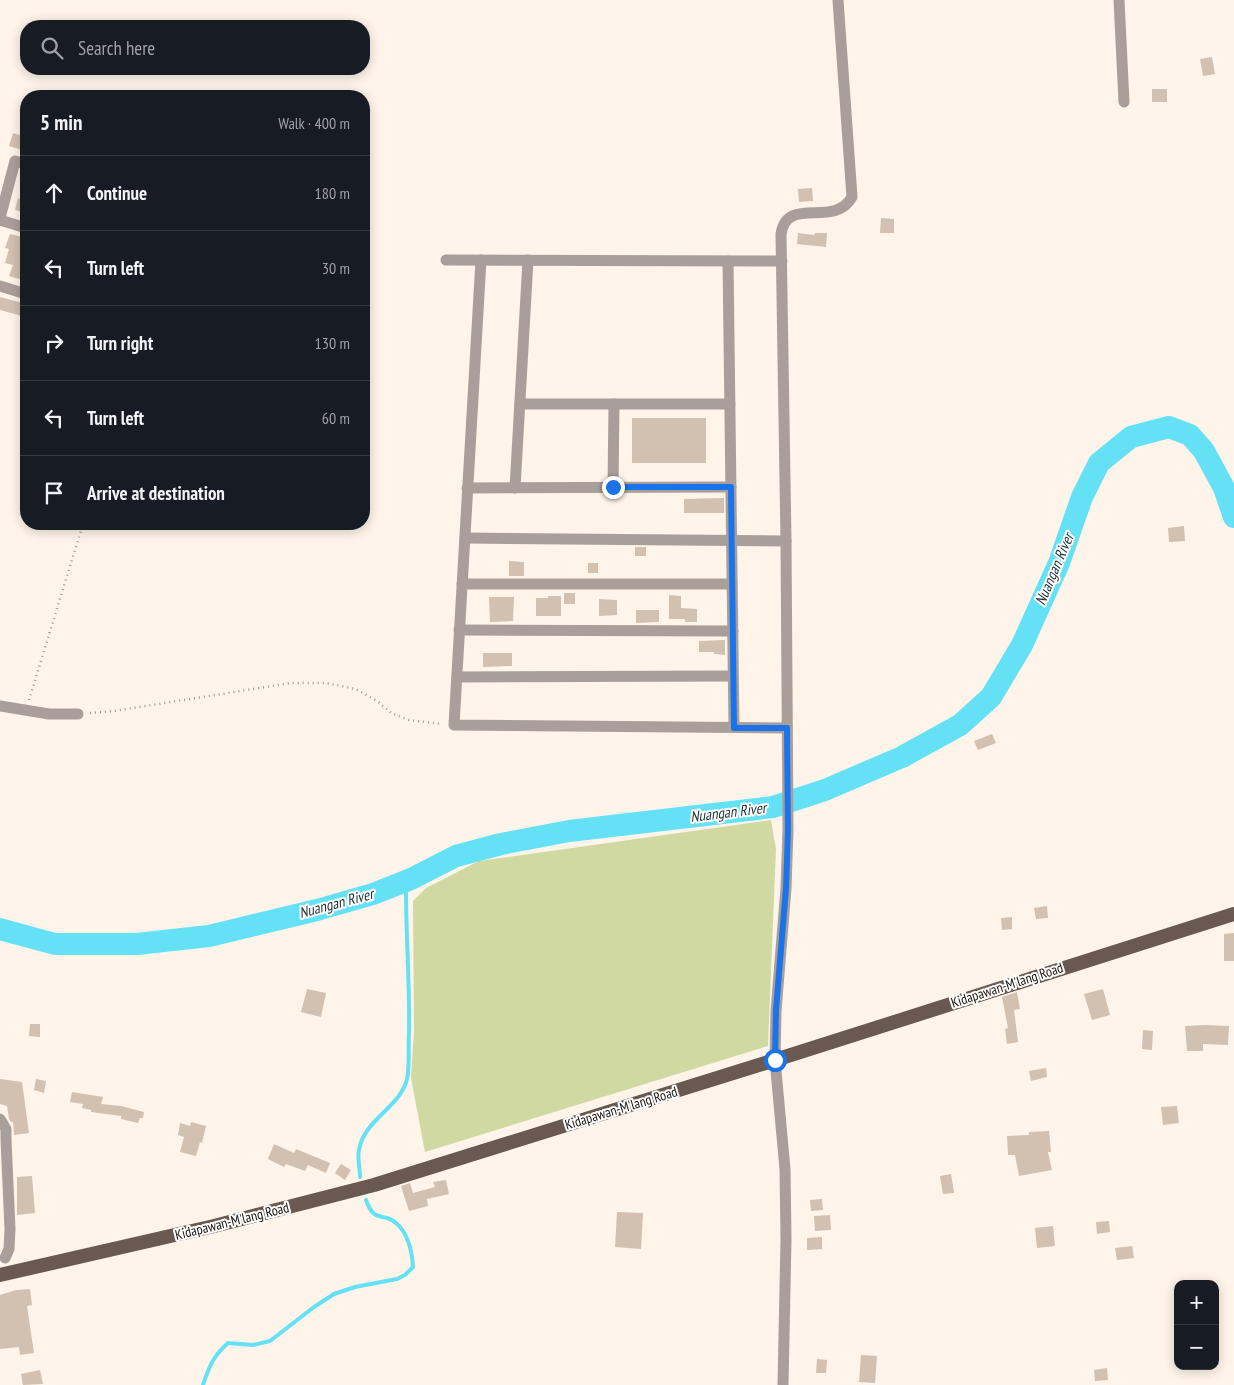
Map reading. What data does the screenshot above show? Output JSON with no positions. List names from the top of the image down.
{
  "streets": {
    "main road": ["Kidapawan-M'lang Road"]
  },
  "water": ["Nuangan River"],
  "page": {
    "search": "Search here",
    "heading": ["5 min", "Walk · 400 m"],
    "list": [
      ["Continue", "180 m"],
      ["Turn left", "30 m"],
      ["Turn right", "130 m"],
      ["Turn left", "60 m"],
      "Arrive at destination"
    ],
    "map_buttons": ["+", "−"]
  }
}
